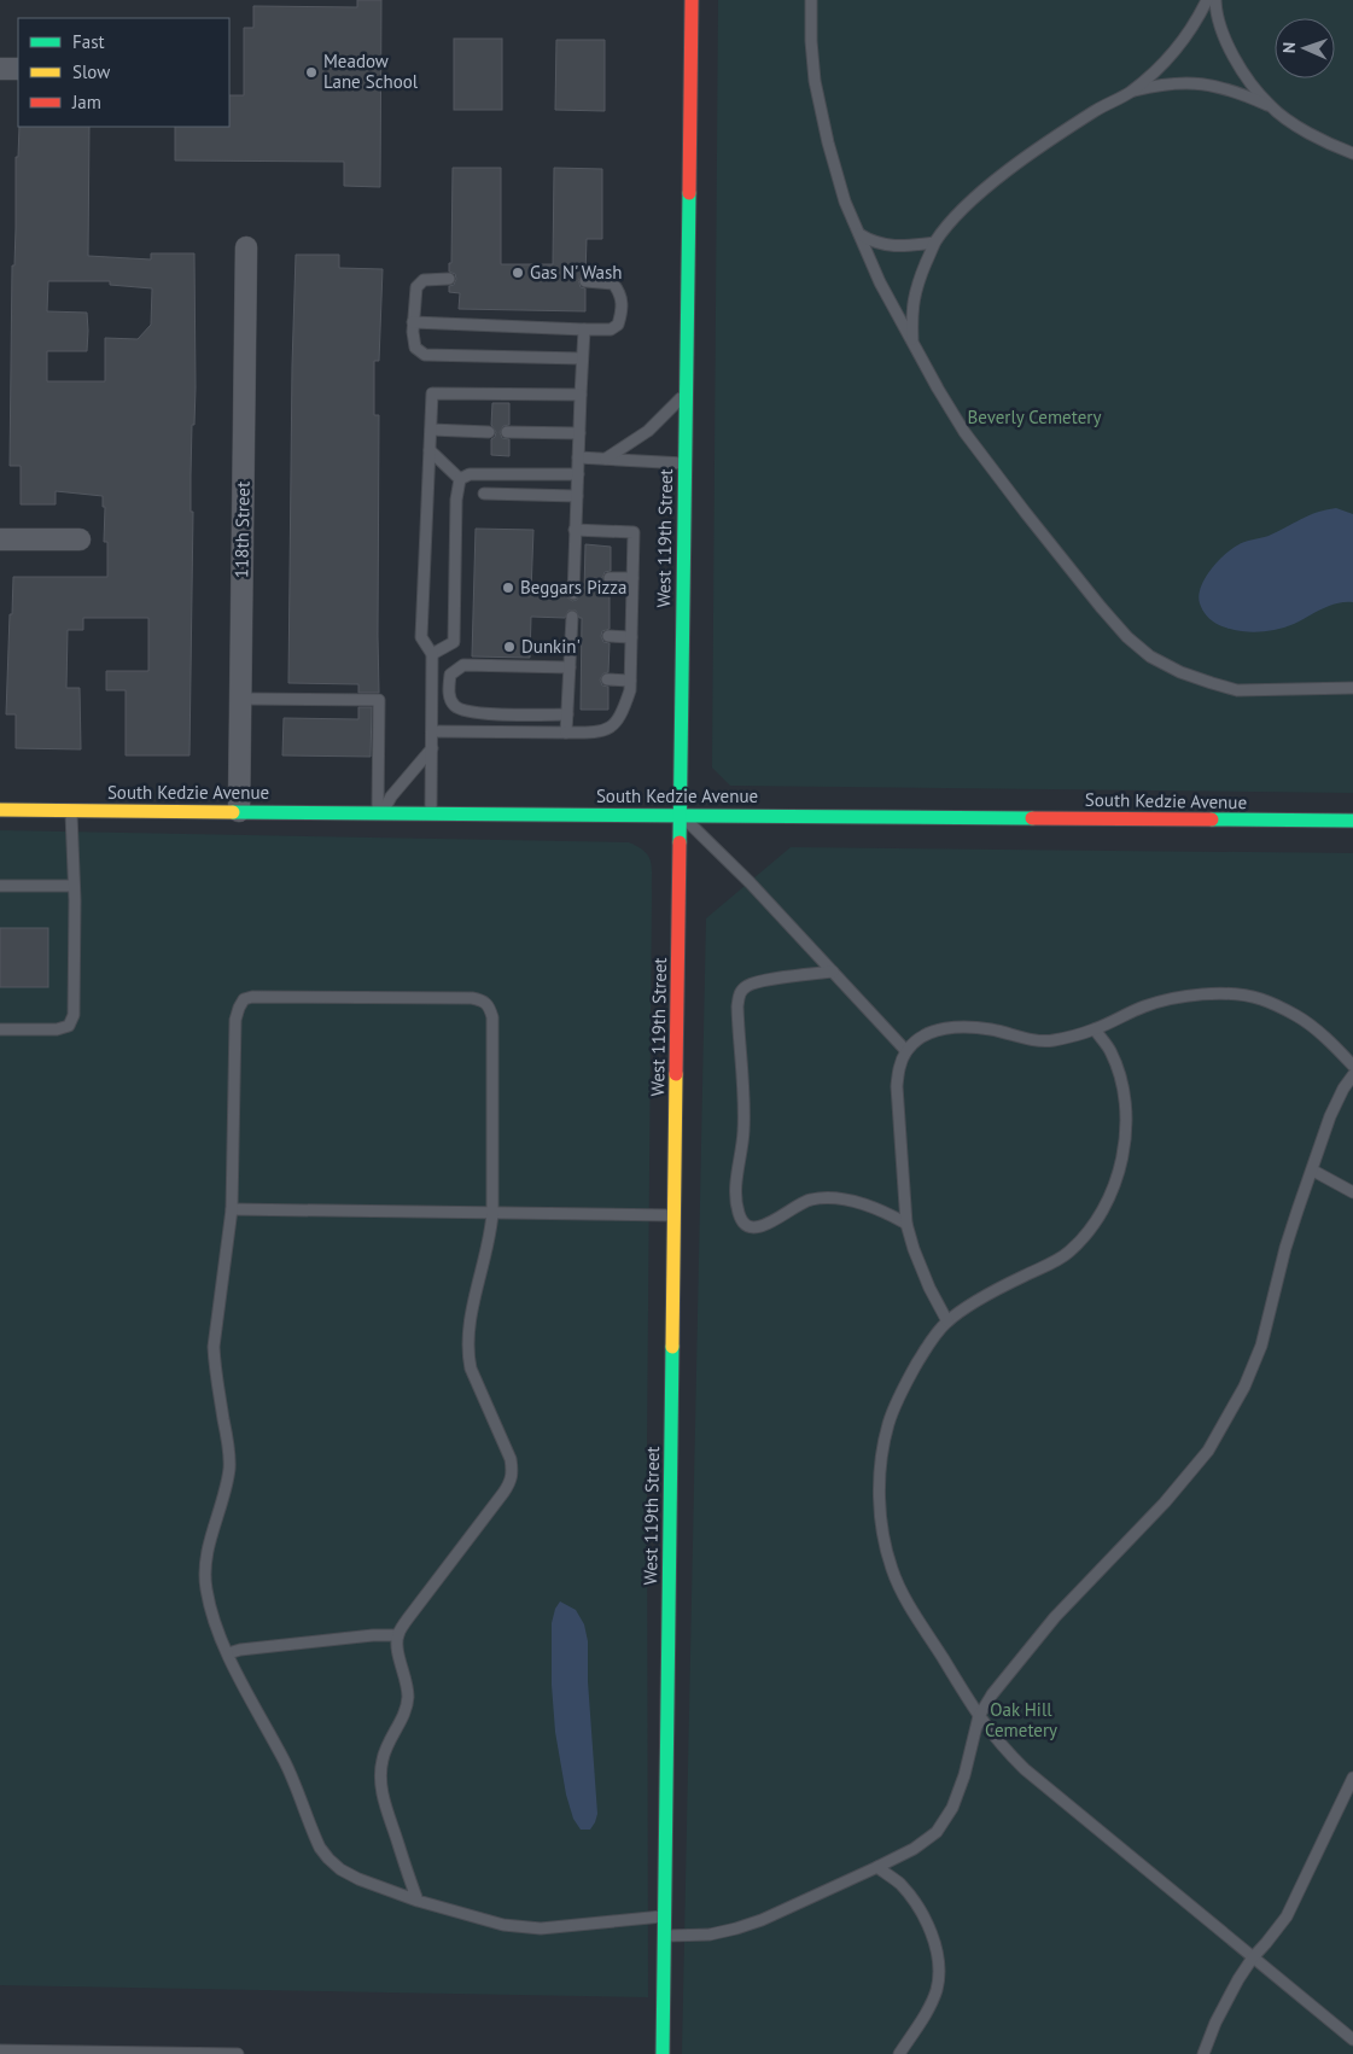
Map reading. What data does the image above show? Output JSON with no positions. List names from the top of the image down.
{
  "streets": {
    "street": ["118th Street", "West 119th Street", "South Kedzie Avenue"]
  },
  "crossings": [
    ["118th Street", "South Kedzie Avenue"],
    ["West 119th Street", "South Kedzie Avenue"]
  ],
  "parks": ["Beverly Cemetery", "Oak Hill Cemetery"],
  "places": [
    "Meadow Lane School",
    "Gas N' Wash",
    "Beggars Pizza",
    "Dunkin'"
  ],
  "legend": ["Fast", "Slow", "Jam"],
  "north": "left"
}
